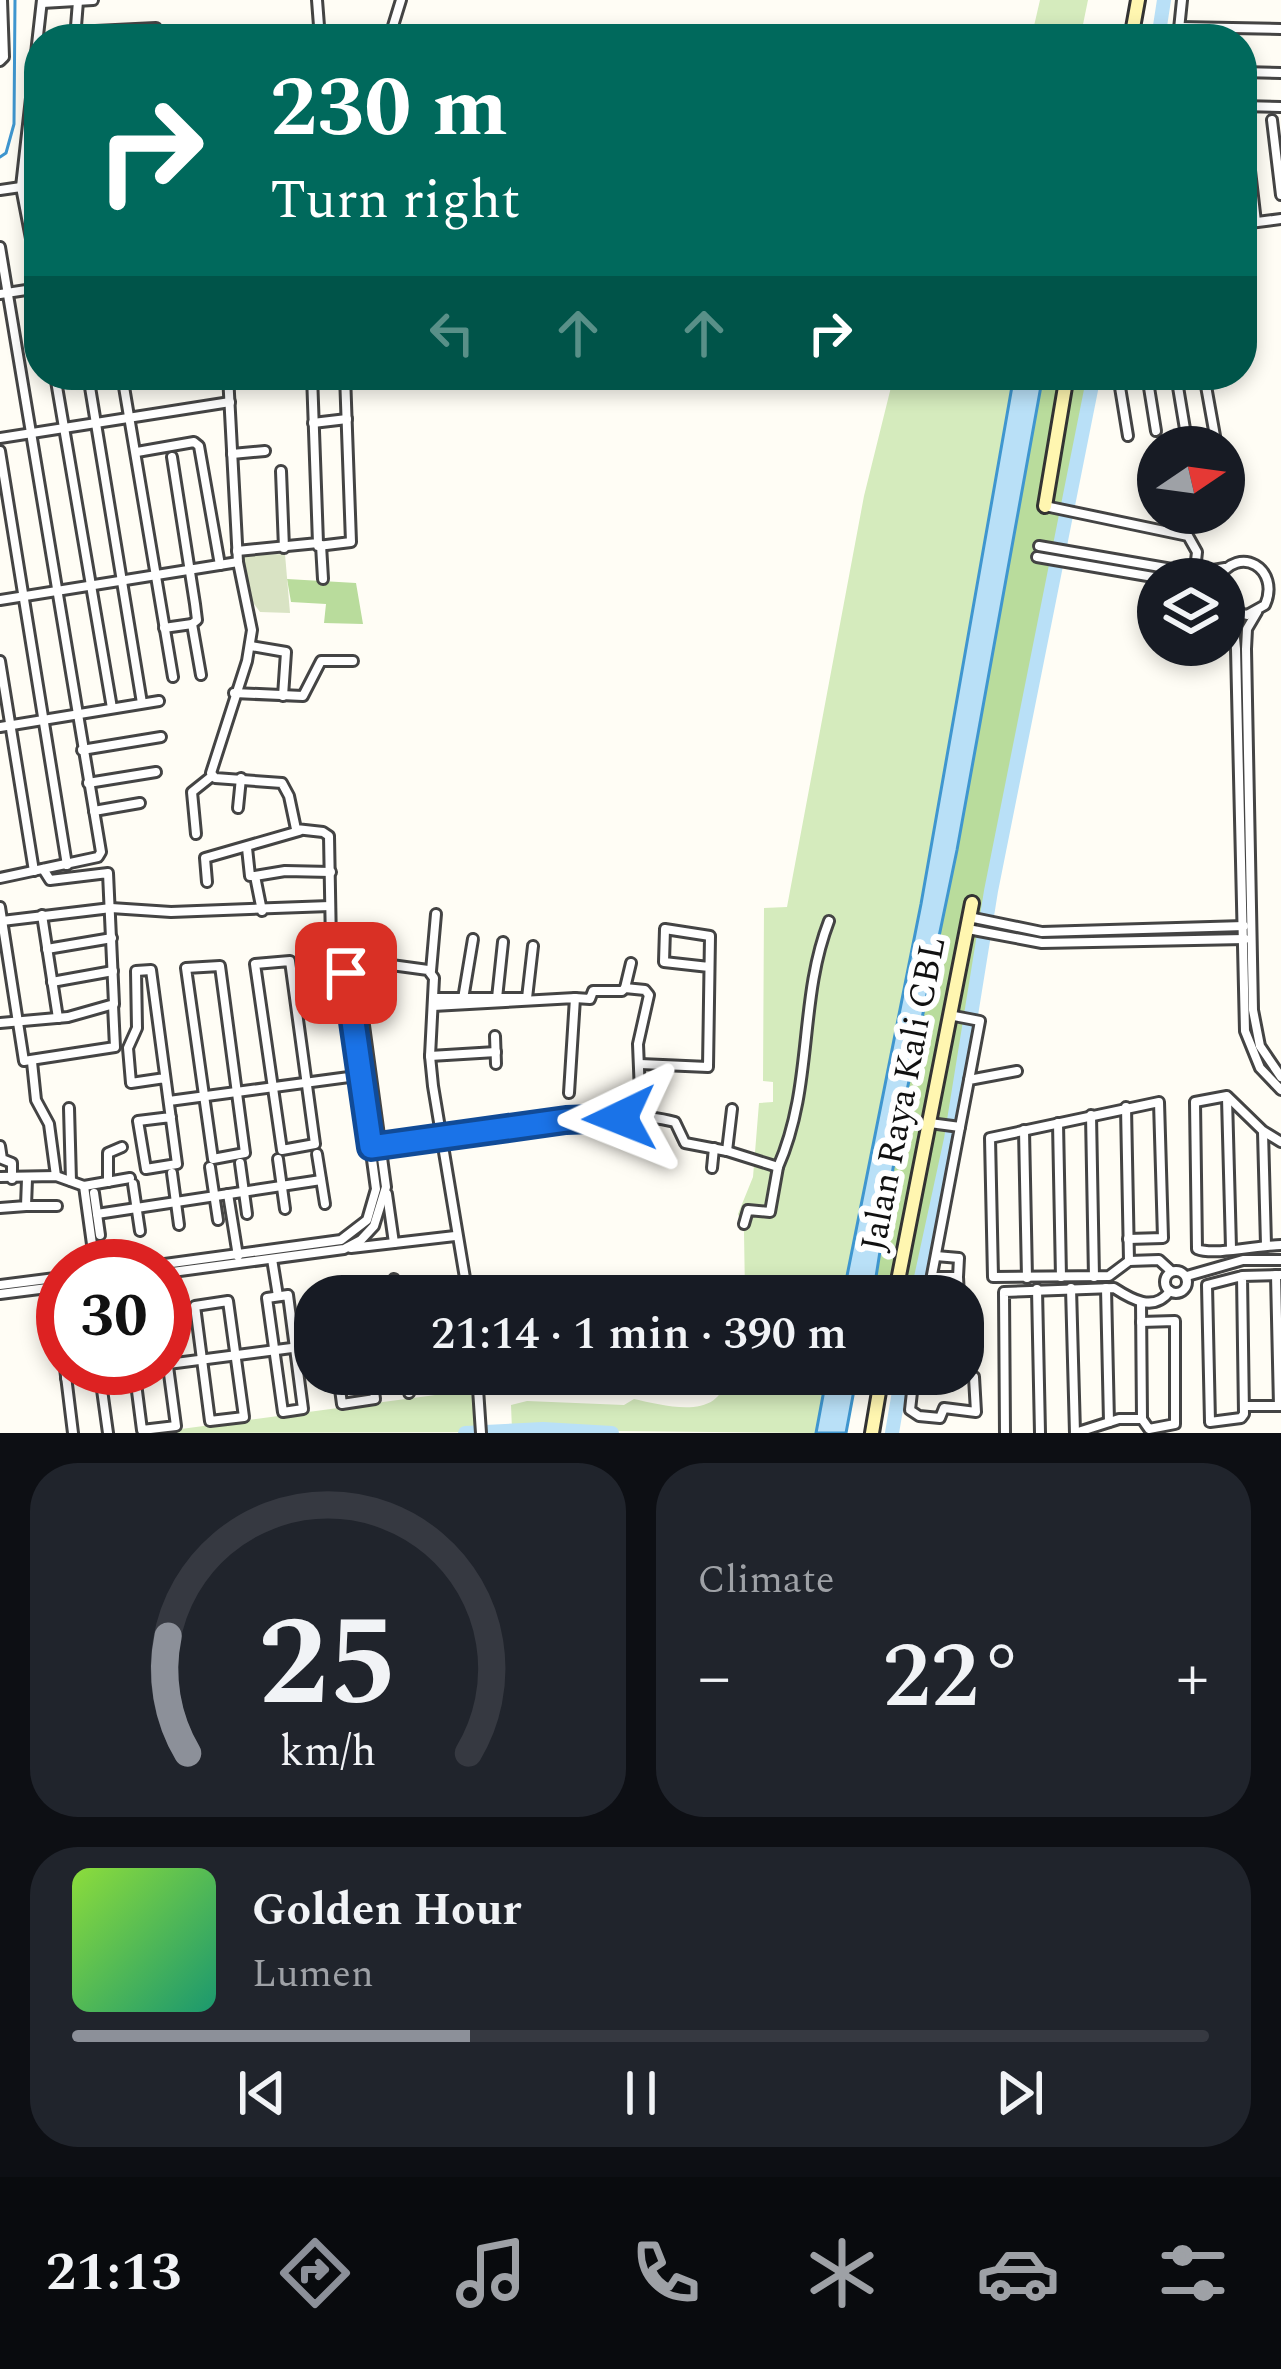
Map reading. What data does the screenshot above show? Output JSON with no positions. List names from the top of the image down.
{
  "streets": {
    "main road": ["Jalan Raya Kali CBL"]
  },
  "north": "right",
  "page": {
    "turn": ["230 m", "Turn right"],
    "limit": "30",
    "trip": "21:14 · 1 min · 390 m",
    "tile": "Climate",
    "heat": ["−", "22°", "+"],
    "song": ["Golden Hour", "Lumen"],
    "tabs": "21:13",
    "gauge": ["25", "km/h"]
  }
}
